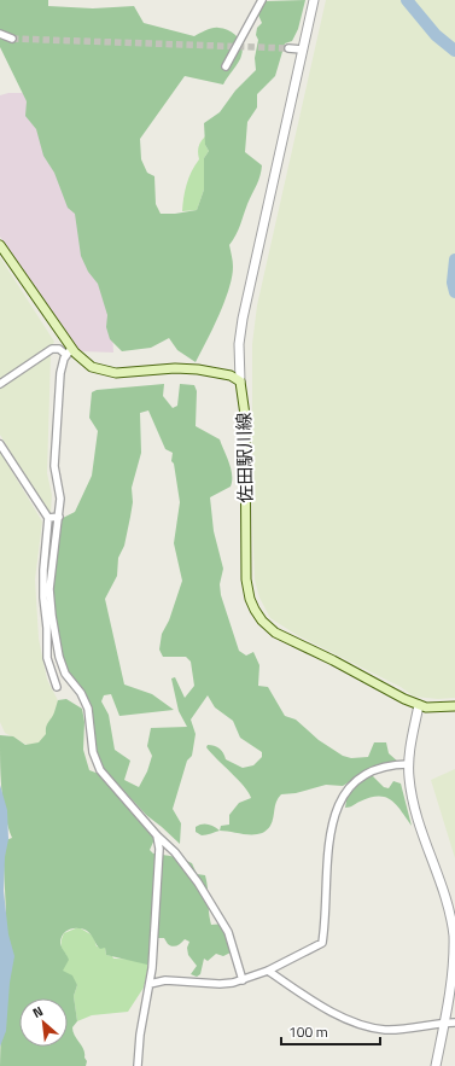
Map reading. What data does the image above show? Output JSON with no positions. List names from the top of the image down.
{
  "streets": {
    "main road": ["佐田駅川線"]
  },
  "scale_bar": "100 m",
  "north": "top left"
}
